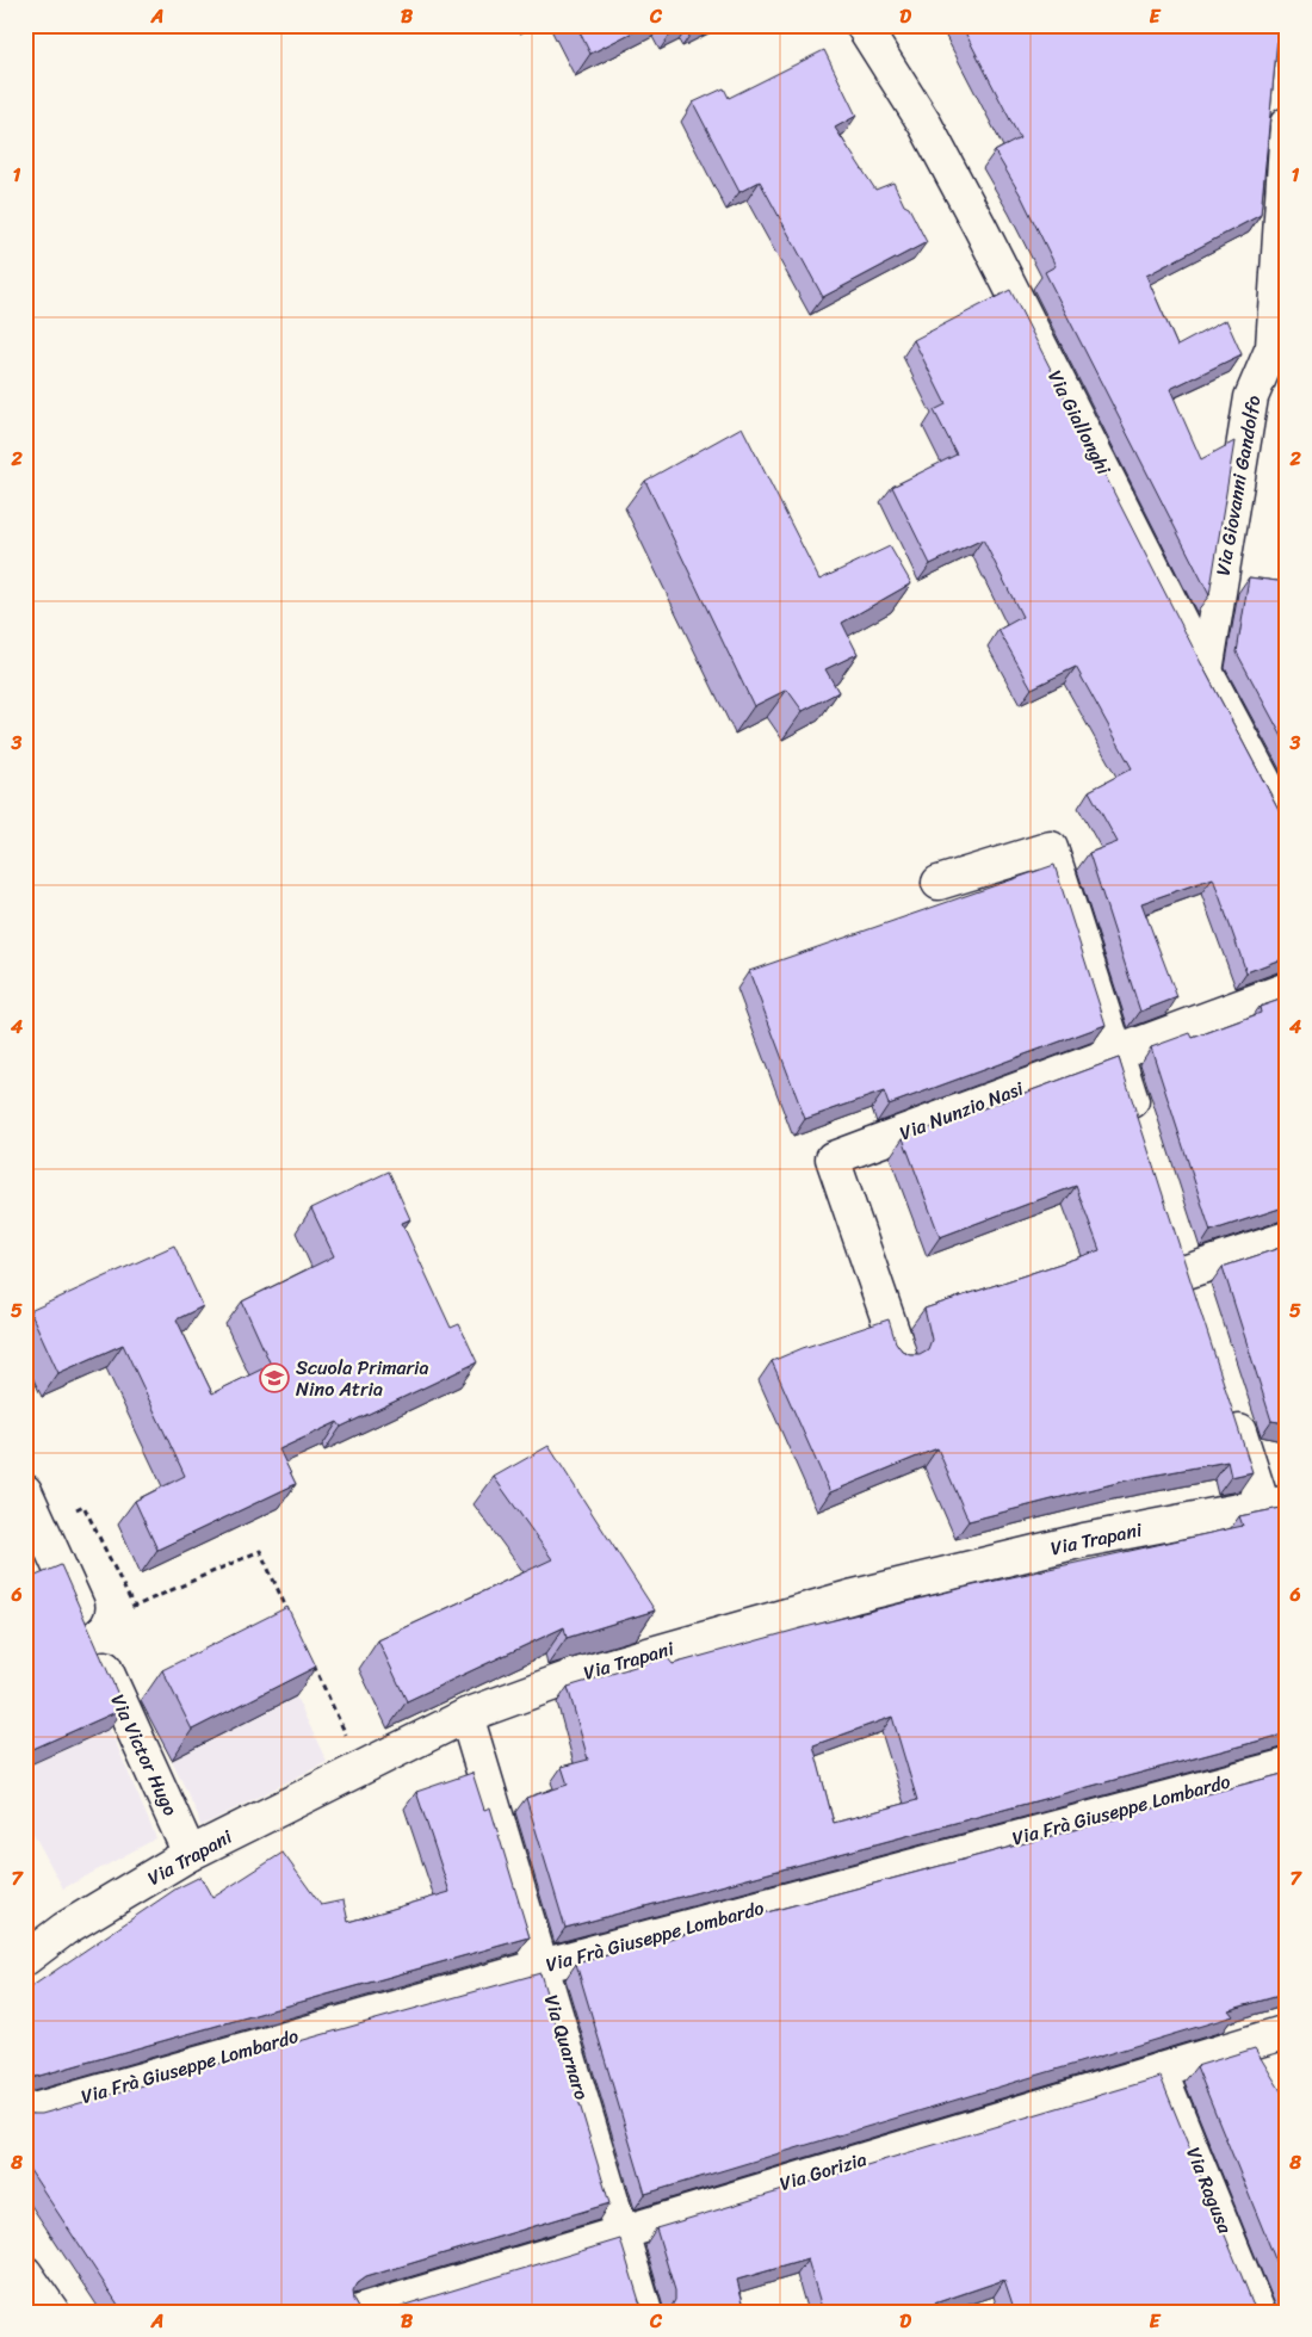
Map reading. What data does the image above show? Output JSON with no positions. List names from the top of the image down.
{
  "streets": {
    "street": [
      "Via Giallonghi",
      "Via Giovanni Gandolfo",
      "Via Nunzio Nasi",
      "Via Trapani",
      "Via Victor Hugo",
      "Via Frà Giuseppe Lombardo",
      "Via Quarnaro",
      "Via Gorizia",
      "Via Ragusa"
    ]
  },
  "crossings": [
    ["Via Giallonghi", "Via Giovanni Gandolfo"],
    ["Via Trapani", "Via Victor Hugo"],
    ["Via Trapani", "Via Quarnaro"],
    ["Via Frà Giuseppe Lombardo", "Via Quarnaro"],
    ["Via Quarnaro", "Via Gorizia"],
    ["Via Gorizia", "Via Ragusa"]
  ],
  "places": {
    "school or university": ["Scuola Primaria Nino Atria"]
  },
  "grid": {
    "columns": [
      "A",
      "B",
      "C",
      "D",
      "E"
    ],
    "rows": [
      "1",
      "2",
      "3",
      "4",
      "5",
      "6",
      "7",
      "8"
    ]
  }
}
